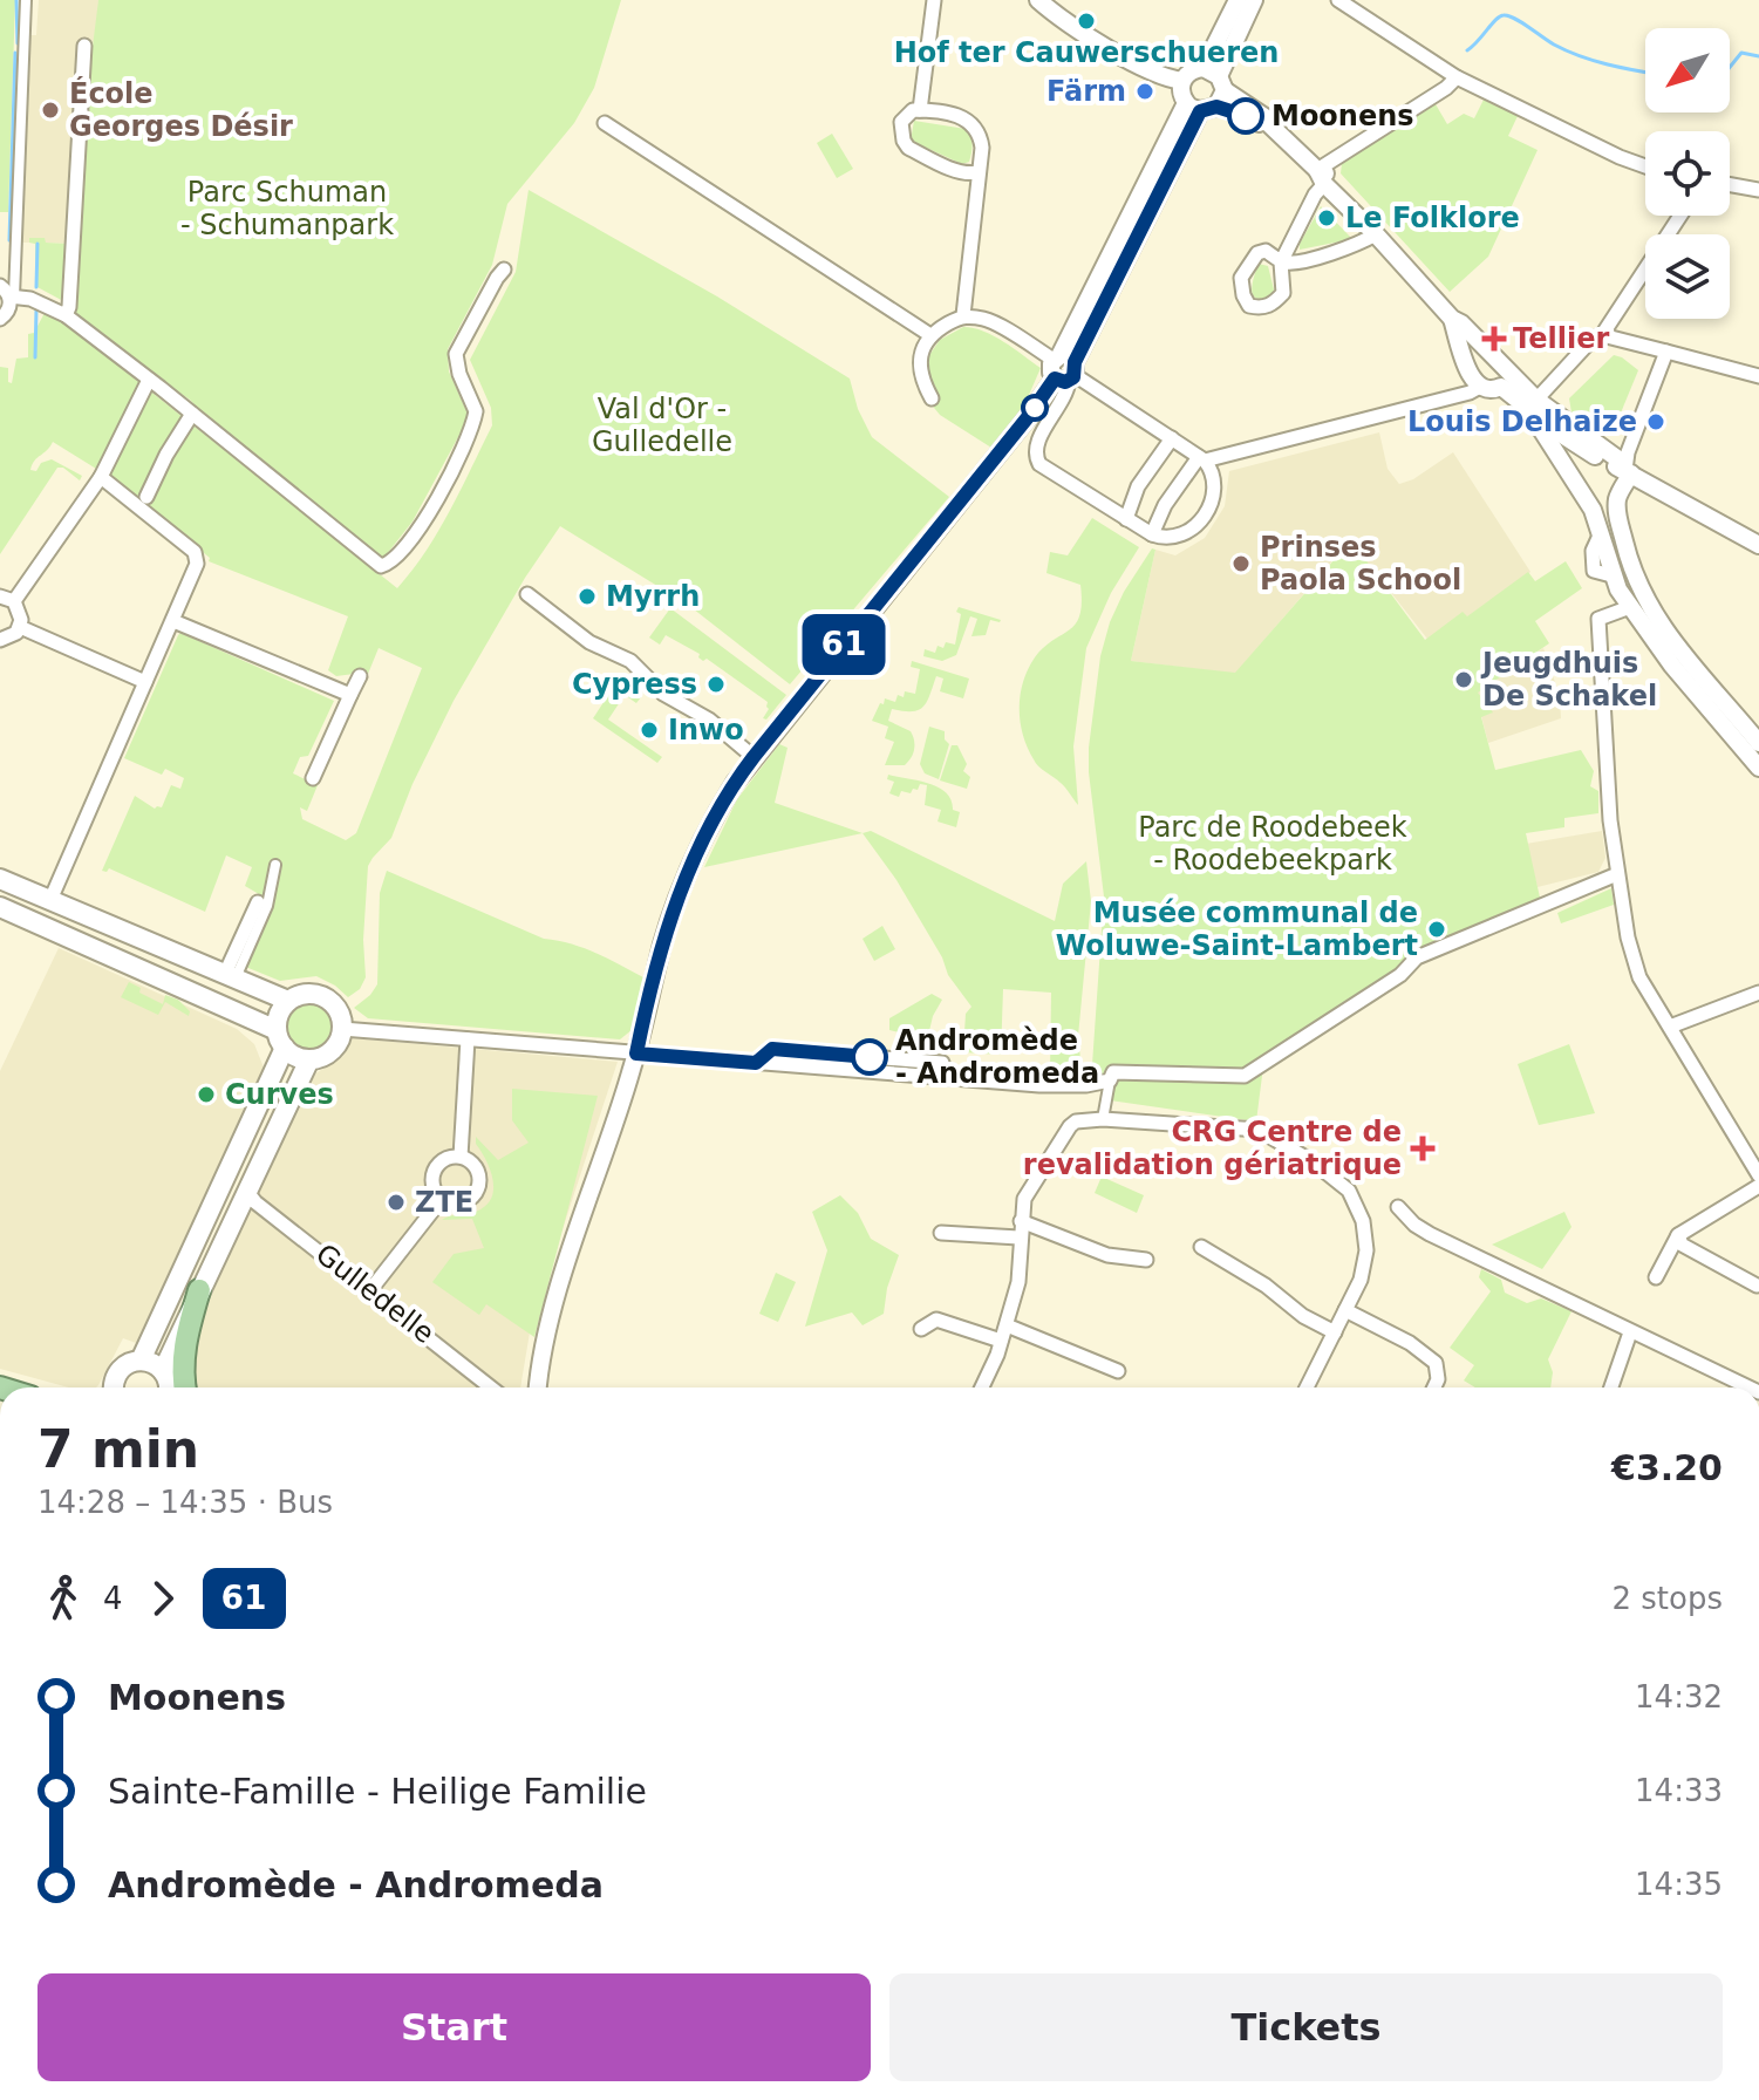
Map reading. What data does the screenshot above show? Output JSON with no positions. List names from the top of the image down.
{
  "streets": {
    "street": ["Gulledelle"]
  },
  "parks": ["Parc Schuman - Schumanpark", "Val d'Or - Gulledelle", "Parc de Roodebeek - Roodebeekpark"],
  "places": {
    "other": [
      "Hof ter Cauwerschueren",
      "Färm",
      "École Georges Désir",
      "Moonens",
      "Le Folklore",
      "Louis Delhaize",
      "Prinses Paola School",
      "Myrrh",
      "Jeugdhuis De Schakel",
      "Cypress",
      "Inwo",
      "Musée communal de Woluwe-Saint-Lambert",
      "Andromède - Andromeda",
      "Curves",
      "ZTE"
    ],
    "health": ["Tellier", "CRG Centre de revalidation gériatrique"]
  },
  "lines": ["bus line 61"],
  "north": "bottom left",
  "page": {
    "on_map": "61",
    "heading": ["7 min", "14:28 – 14:35 · Bus", "€3.20"],
    "legs": ["4", "61", "2 stops"],
    "list": [
      {
        "name": "Moonens",
        "value": "14:32"
      },
      {
        "name": "Sainte-Famille - Heilige Familie",
        "value": "14:33"
      },
      {
        "name": "Andromède - Andromeda",
        "value": "14:35"
      }
    ],
    "buttons": ["Start", "Tickets"]
  }
}
